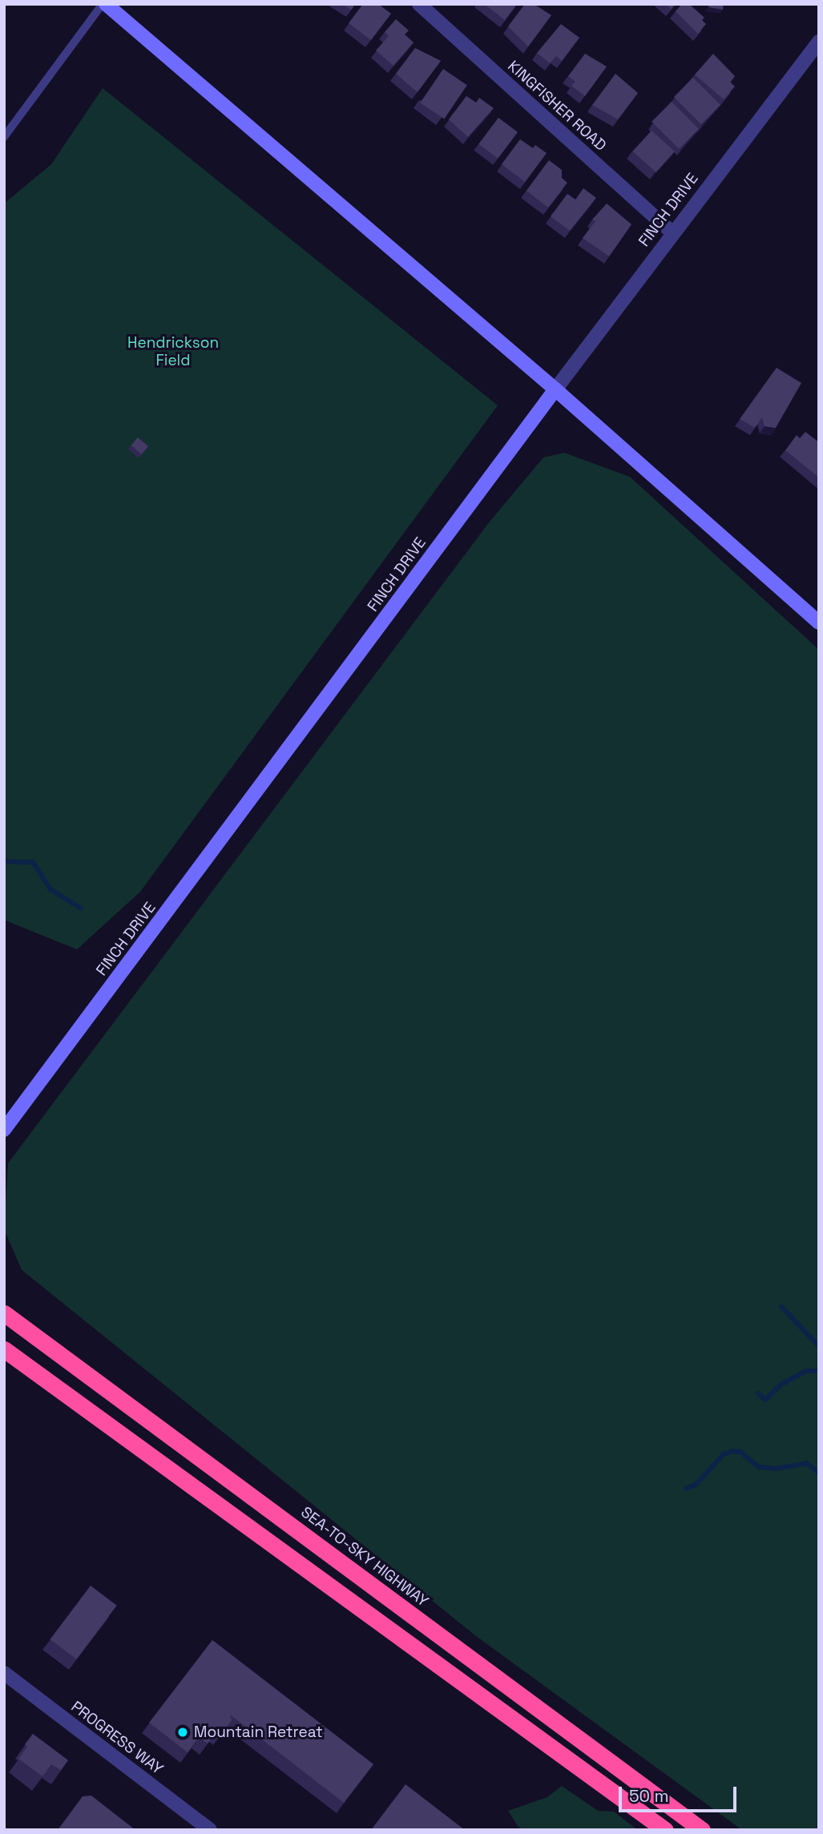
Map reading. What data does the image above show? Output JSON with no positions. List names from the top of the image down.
{
  "streets": {
    "highway": ["SEA-TO-SKY HIGHWAY"],
    "street": ["KINGFISHER ROAD", "FINCH DRIVE", "PROGRESS WAY"]
  },
  "crossings": [
    ["KINGFISHER ROAD", "FINCH DRIVE"]
  ],
  "parks": ["Hendrickson Field"],
  "places": ["Mountain Retreat"],
  "scale_bar": "50 m"
}
